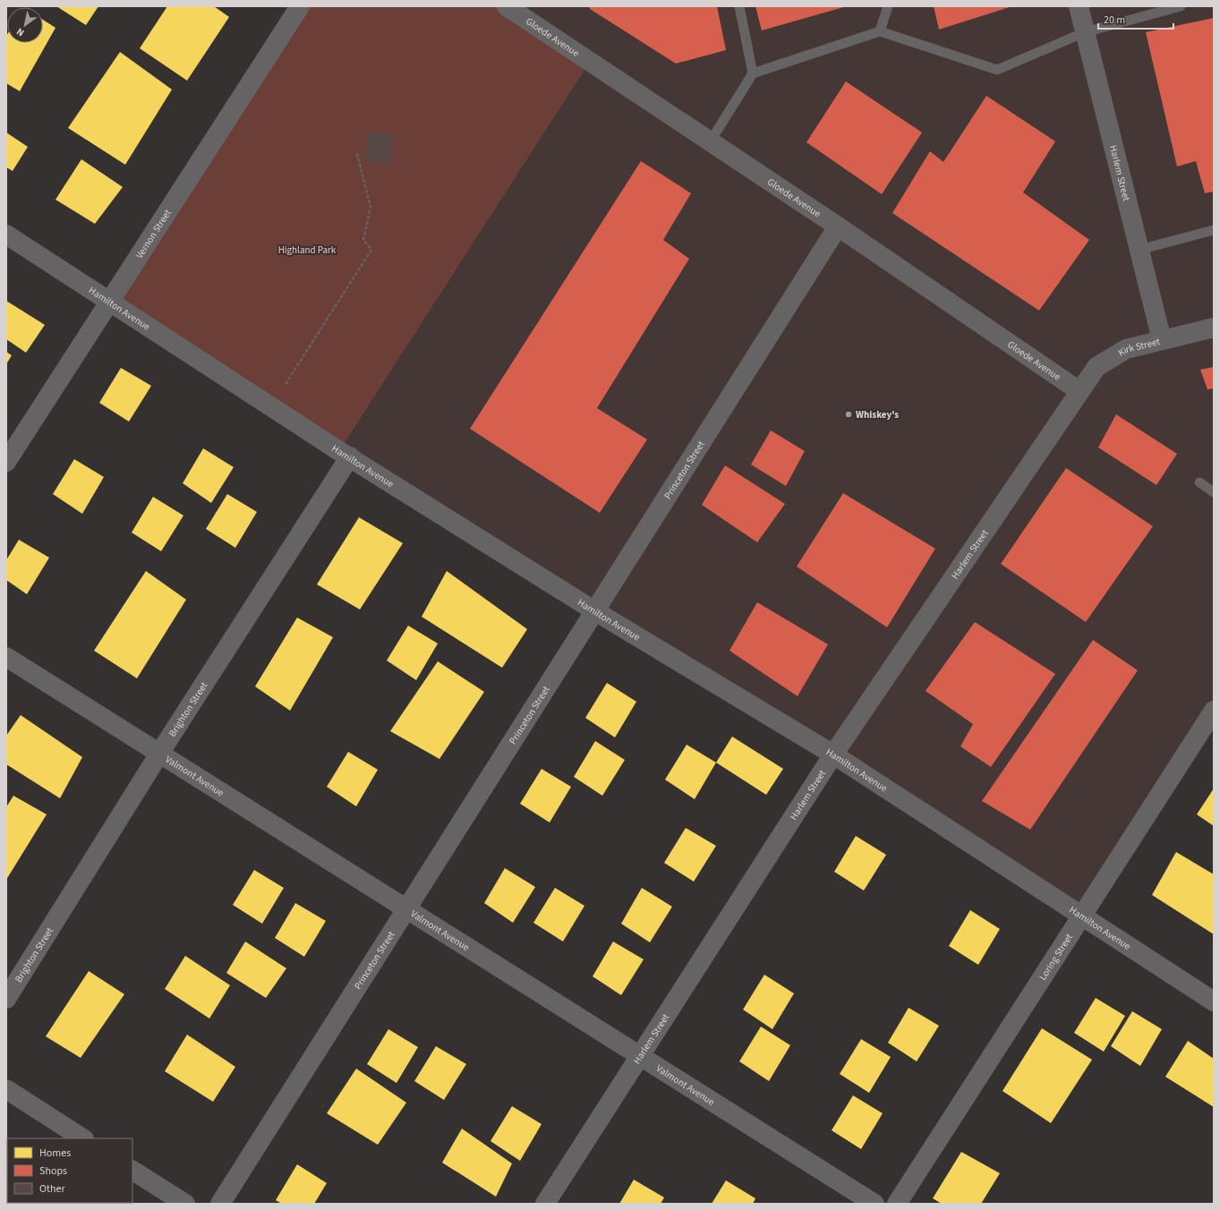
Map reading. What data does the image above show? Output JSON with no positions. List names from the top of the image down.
{
  "streets": {
    "street": [
      "Gloede Avenue",
      "Harlem Street",
      "Vernon Street",
      "Hamilton Avenue",
      "Kirk Street",
      "Princeton Street",
      "Brighton Street",
      "Valmont Avenue",
      "Loring Street"
    ]
  },
  "crossings": [
    ["Gloede Avenue", "Harlem Street"],
    ["Gloede Avenue", "Kirk Street"],
    ["Gloede Avenue", "Princeton Street"],
    ["Harlem Street", "Hamilton Avenue"],
    ["Harlem Street", "Kirk Street"],
    ["Harlem Street", "Valmont Avenue"],
    ["Vernon Street", "Hamilton Avenue"],
    ["Hamilton Avenue", "Princeton Street"],
    ["Hamilton Avenue", "Brighton Street"],
    ["Hamilton Avenue", "Loring Street"],
    ["Princeton Street", "Valmont Avenue"],
    ["Brighton Street", "Valmont Avenue"]
  ],
  "parks": ["Highland Park"],
  "places": ["Whiskey's"],
  "legend": ["Homes", "Shops", "Other"],
  "scale_bar": "20 m",
  "north": "bottom left"
}
